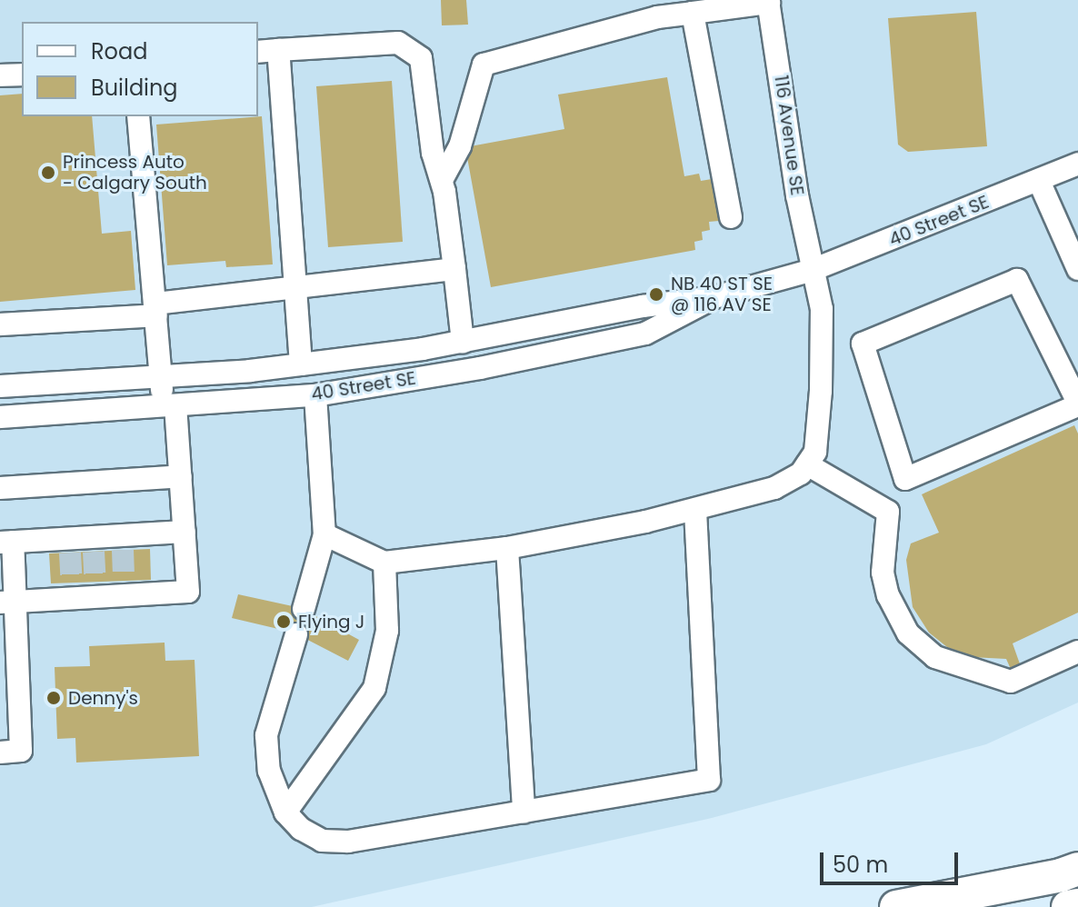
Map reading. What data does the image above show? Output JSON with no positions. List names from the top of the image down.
{
  "streets": {
    "street": ["116 Avenue SE", "40 Street SE"]
  },
  "crossings": [
    ["116 Avenue SE", "40 Street SE"]
  ],
  "places": [
    "Princess Auto - Calgary South",
    "NB 40 ST SE @ 116 AV SE",
    "Flying J",
    "Denny's"
  ],
  "legend": ["Road", "Building"],
  "scale_bar": "50 m"
}
